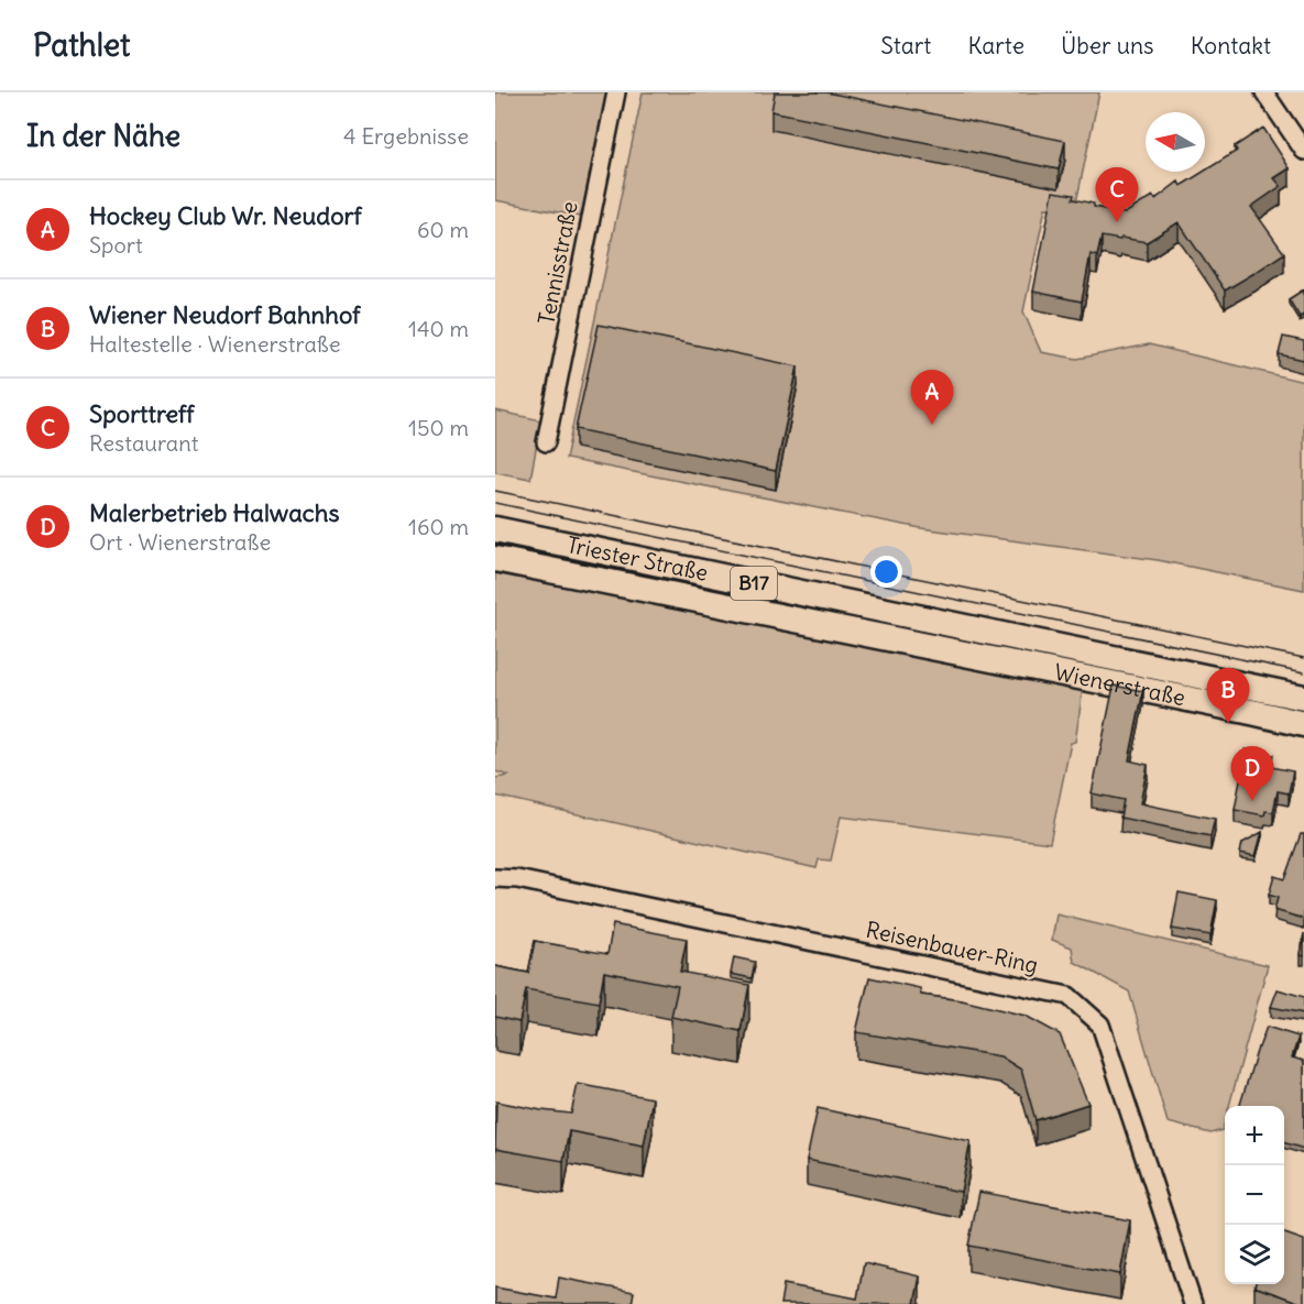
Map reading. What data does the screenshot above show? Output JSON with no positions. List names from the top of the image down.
{
  "streets": {
    "main road": ["Triester Straße", "B17", "Wienerstraße"],
    "street": ["Tennisstraße", "Reisenbauer-Ring"]
  },
  "crossings": [
    ["Triester Straße", "Wienerstraße"]
  ],
  "north": "left",
  "page": {
    "header": "Pathlet",
    "nav": [
      "Start",
      "Karte",
      "Über uns",
      "Kontakt"
    ],
    "heading": ["In der Nähe", "4 Ergebnisse"],
    "pins": [
      "C",
      "A",
      "B",
      "D"
    ],
    "list": [
      {
        "mark": "A",
        "name": "Hockey Club Wr. Neudorf",
        "note": "Sport",
        "value": "60 m"
      },
      {
        "mark": "B",
        "name": "Wiener Neudorf Bahnhof",
        "note": "Haltestelle · Wienerstraße",
        "value": "140 m"
      },
      {
        "mark": "C",
        "name": "Sporttreff",
        "note": "Restaurant",
        "value": "150 m"
      },
      {
        "mark": "D",
        "name": "Malerbetrieb Halwachs",
        "note": "Ort · Wienerstraße",
        "value": "160 m"
      }
    ],
    "map_buttons": ["+", "−"]
  }
}
